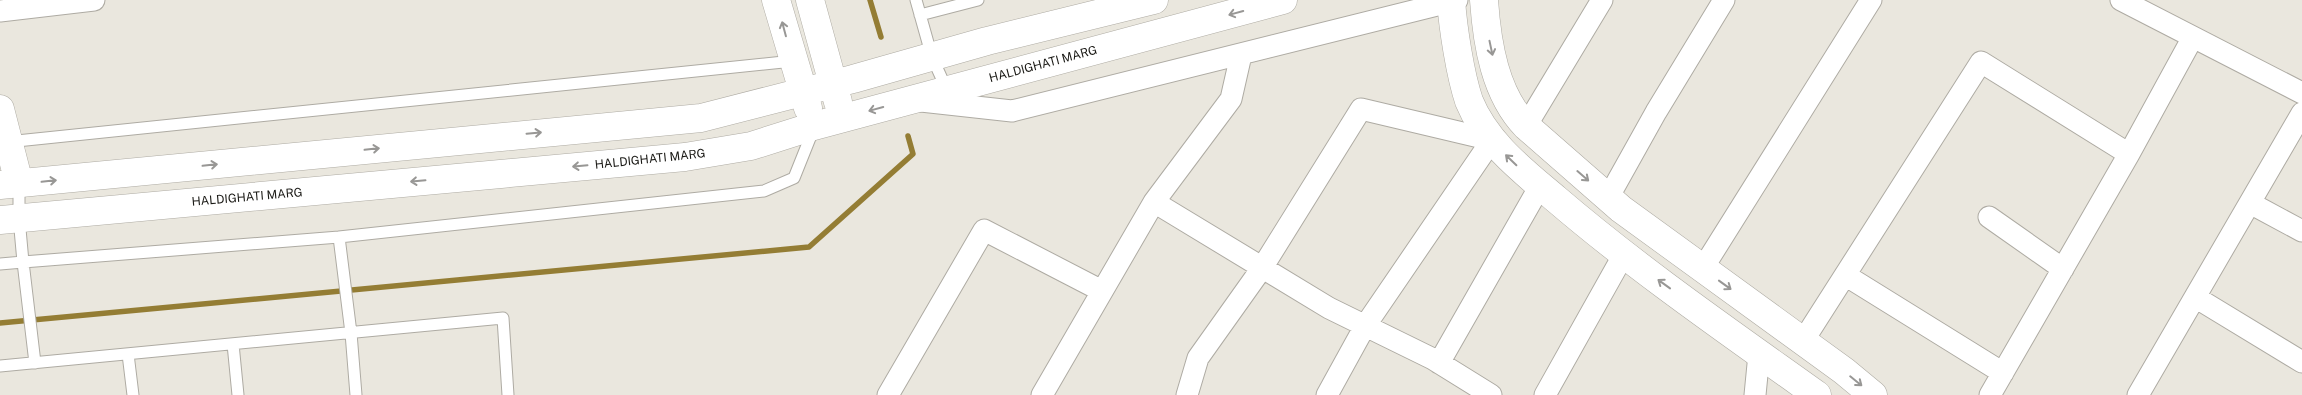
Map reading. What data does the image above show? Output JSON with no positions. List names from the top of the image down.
{
  "streets": {
    "street": ["HALDIGHATI MARG"]
  }
}
